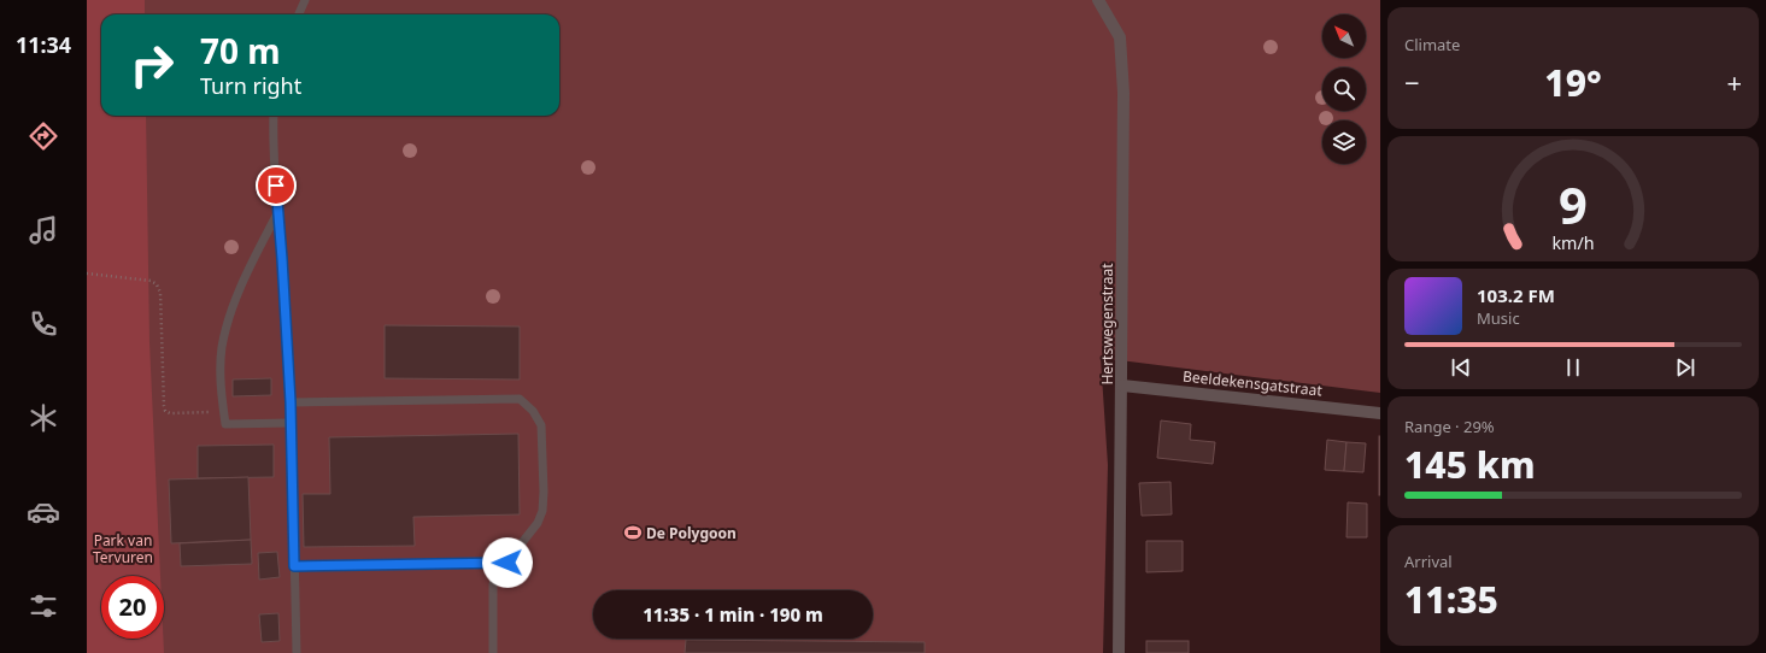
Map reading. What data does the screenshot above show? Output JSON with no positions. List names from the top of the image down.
{
  "streets": {
    "street": ["Hertswegenstraat", "Beeldekensgatstraat"]
  },
  "crossings": [
    ["Hertswegenstraat", "Beeldekensgatstraat"]
  ],
  "parks": ["Park van Tervuren"],
  "places": {
    "sports": ["De Polygoon"]
  },
  "north": "top left",
  "page": {
    "tabs": "11:34",
    "tile": [
      "Climate",
      ["Range · 29%", "145 km"],
      ["Arrival", "11:35"]
    ],
    "turn": ["70 m", "Turn right"],
    "heat": ["−", "19°", "+"],
    "song": ["103.2 FM", "Music"],
    "limit": "20",
    "trip": "11:35 · 1 min · 190 m",
    "gauge": ["9", "km/h"]
  }
}
